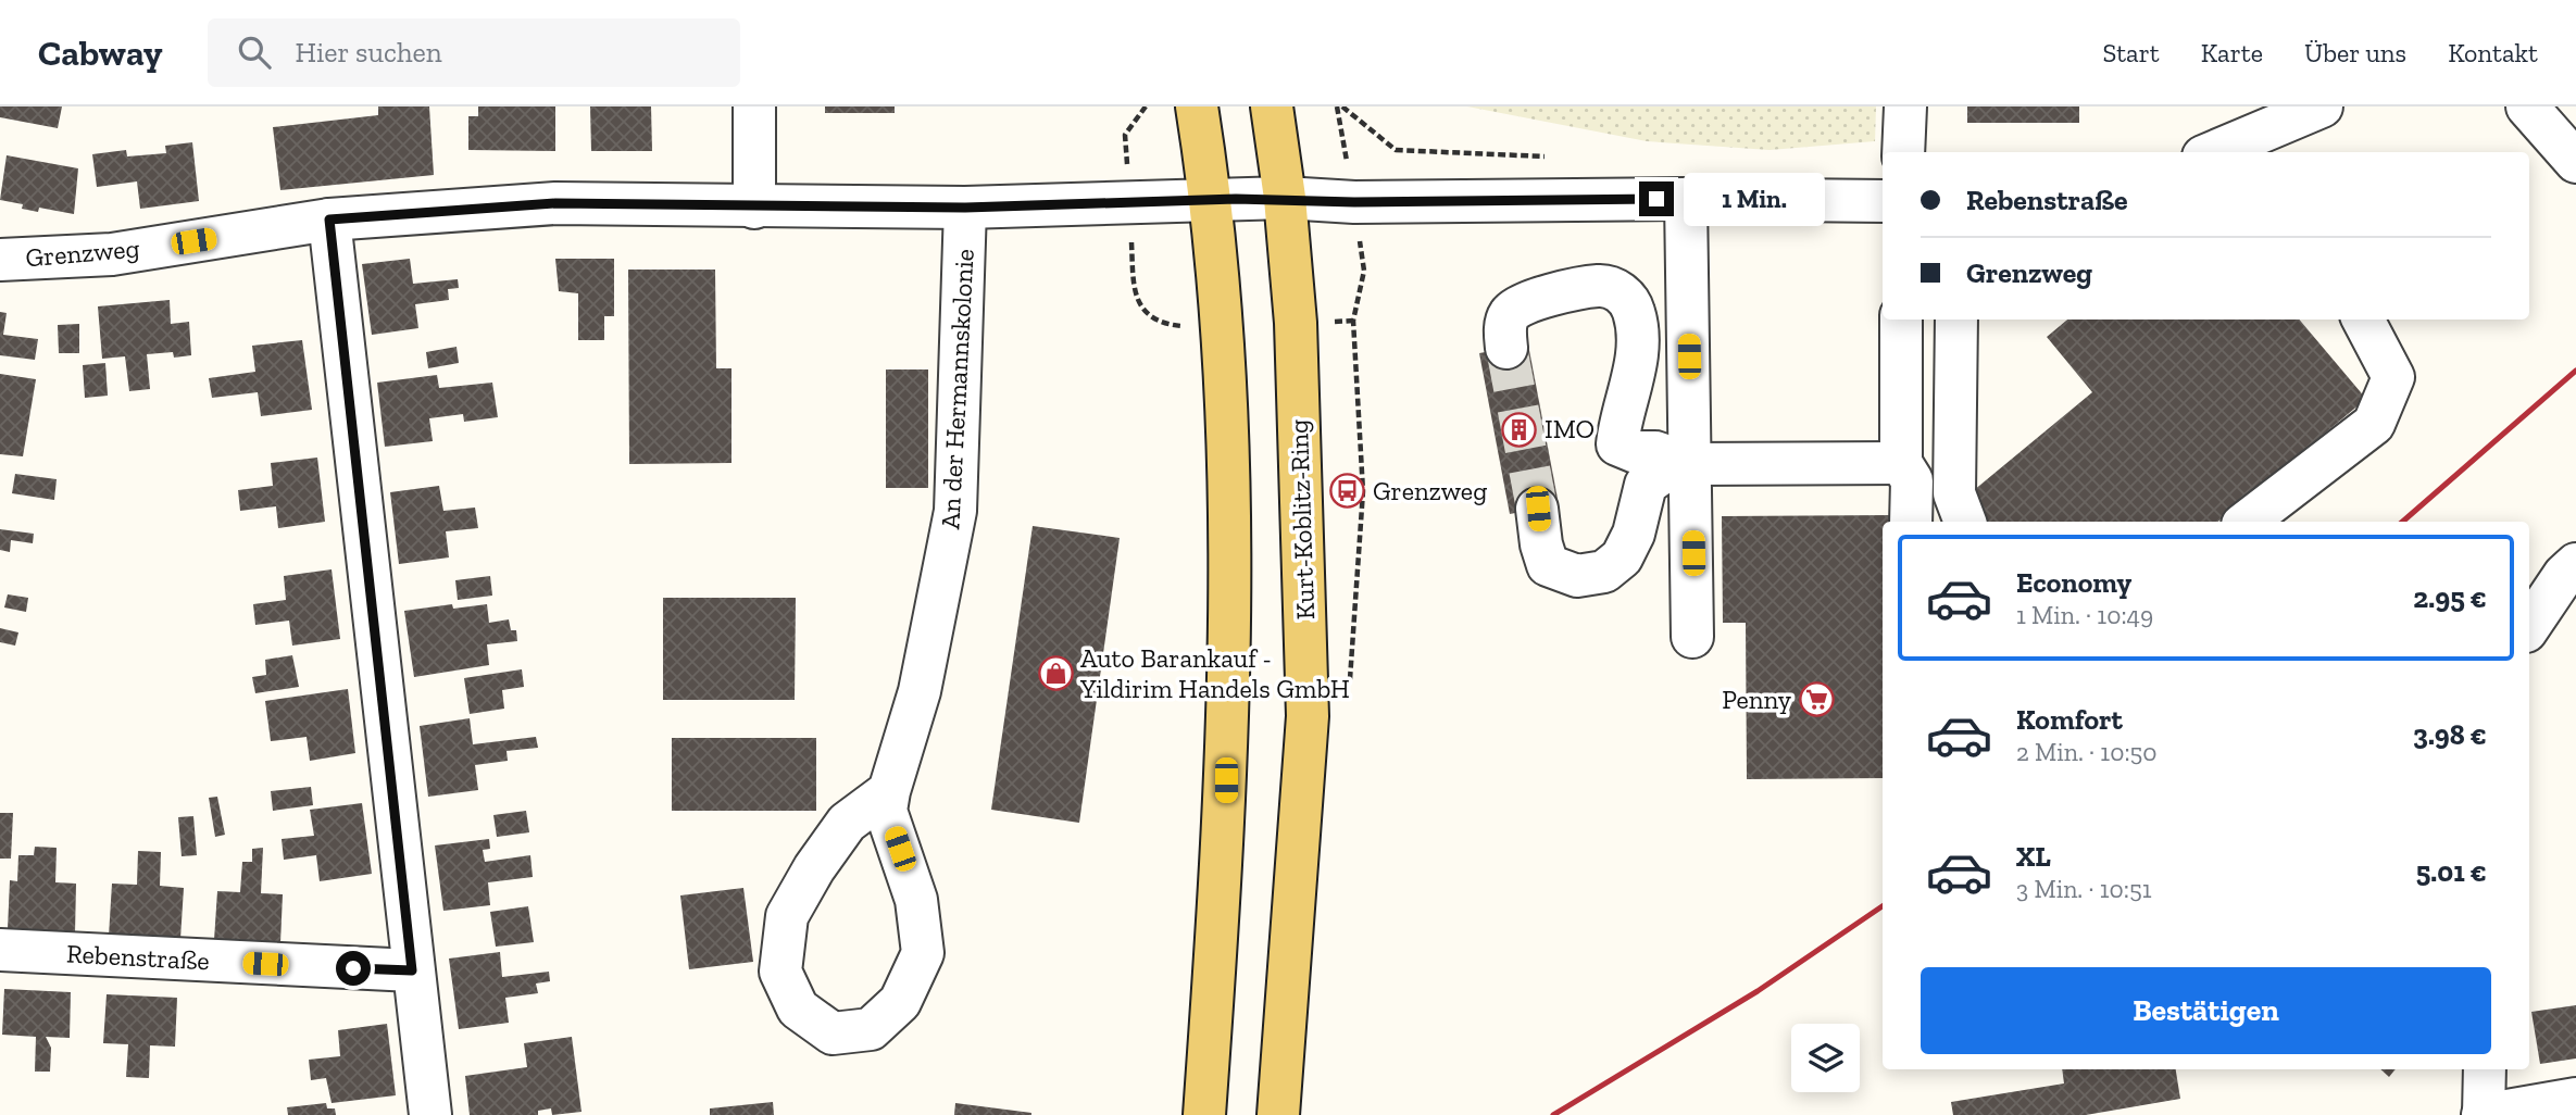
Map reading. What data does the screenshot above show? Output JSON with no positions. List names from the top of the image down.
{
  "streets": {
    "main road": ["Kurt-Koblitz-Ring"],
    "street": ["Grenzweg", "An der Hermannskolonie", "Rebenstraße"]
  },
  "crossings": [
    ["Grenzweg", "An der Hermannskolonie"],
    ["Grenzweg", "Kurt-Koblitz-Ring"]
  ],
  "places": {
    "building": ["IMO"],
    "bus stop": ["Grenzweg"],
    "shop": ["Auto Barankauf - Yildirim Handels GmbH"],
    "supermarket": ["Penny"]
  },
  "page": {
    "header": "Cabway",
    "search": "Hier suchen",
    "nav": [
      "Start",
      "Karte",
      "Über uns",
      "Kontakt"
    ],
    "banner": ["Rebenstraße", "Grenzweg"],
    "bubble": "1 Min.",
    "list": [
      {
        "name": "Economy",
        "note": "1 Min. · 10:49",
        "value": "2.95 €"
      },
      {
        "name": "Komfort",
        "note": "2 Min. · 10:50",
        "value": "3.98 €"
      },
      {
        "name": "XL",
        "note": "3 Min. · 10:51",
        "value": "5.01 €"
      }
    ],
    "buttons": "Bestätigen"
  }
}
